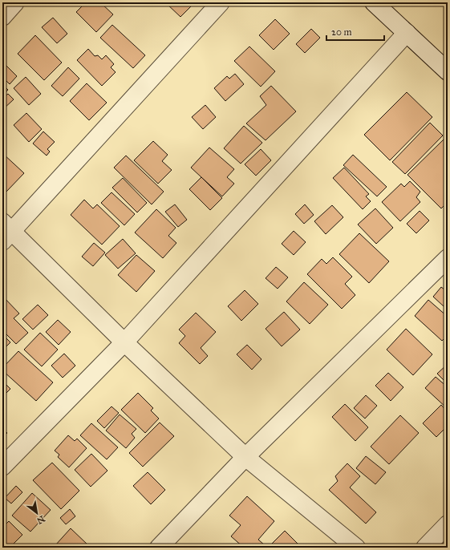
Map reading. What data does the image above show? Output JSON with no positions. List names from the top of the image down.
{
  "scale_bar": "20 m",
  "north": "bottom right"
}
